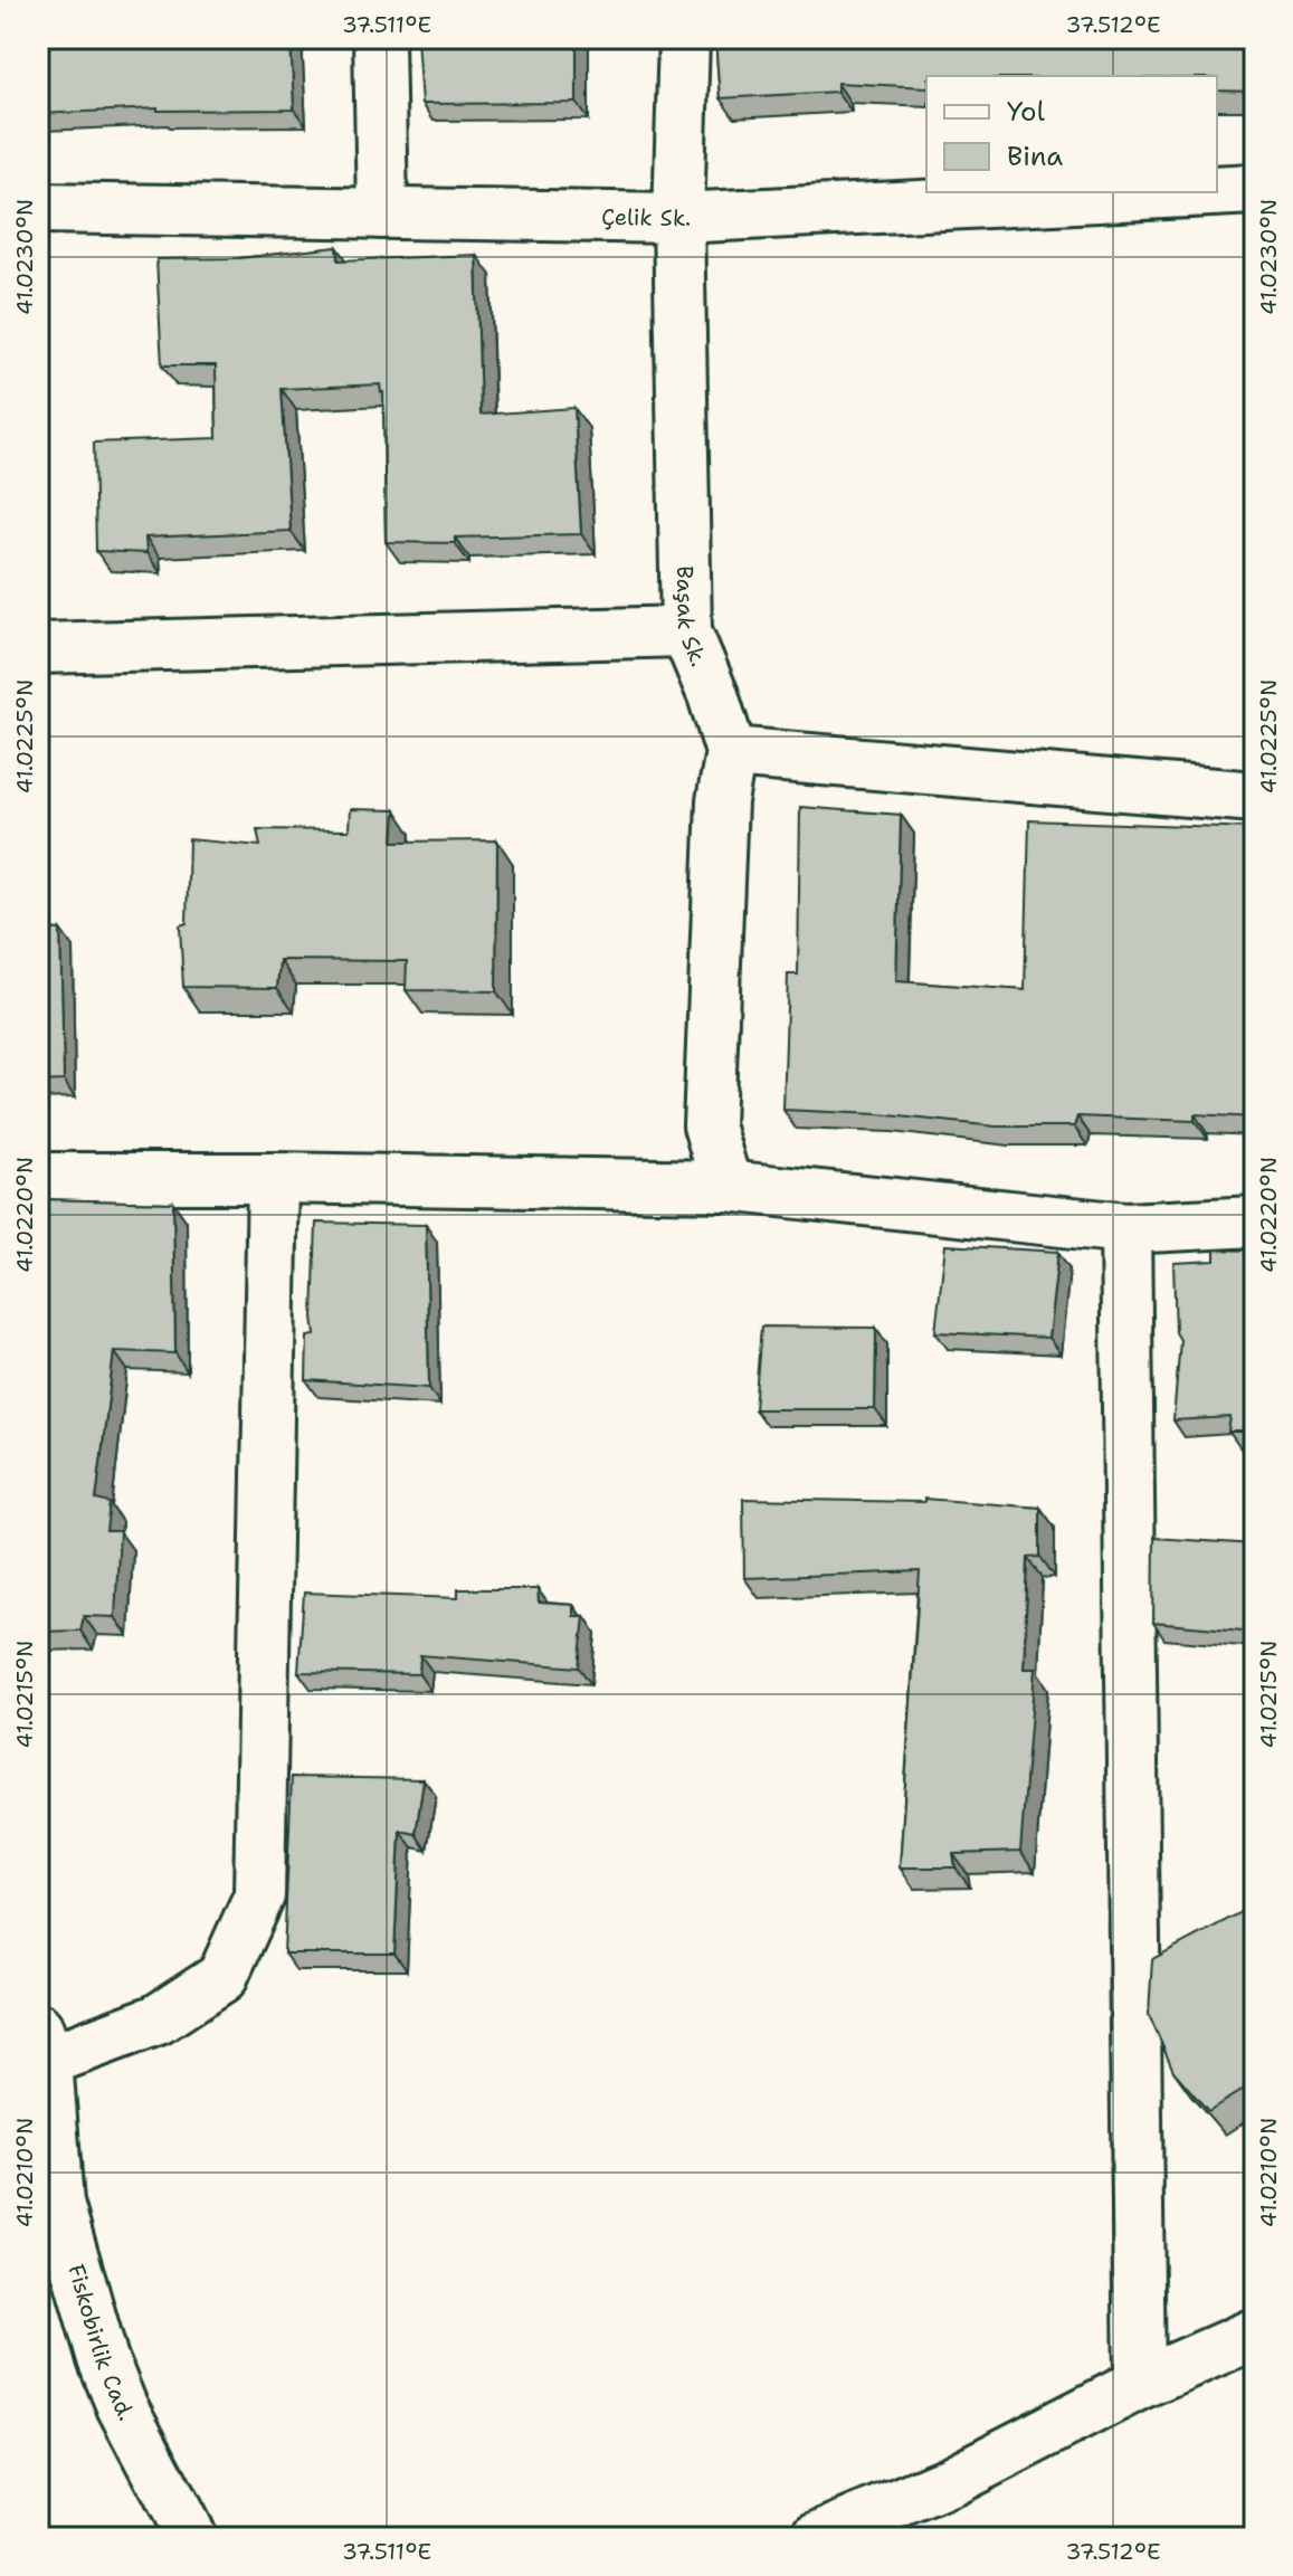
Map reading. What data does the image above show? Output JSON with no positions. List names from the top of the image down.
{
  "streets": {
    "street": ["Çelik Sk.", "Başak Sk.", "Fiskobirlik Cad."]
  },
  "crossings": [
    ["Çelik Sk.", "Başak Sk."]
  ],
  "legend": ["Yol", "Bina"],
  "coordinates": [
    "37.511°E",
    "37.512°E",
    "41.0230°N",
    "41.0225°N",
    "41.0220°N",
    "41.0215°N",
    "41.0210°N"
  ]
}
